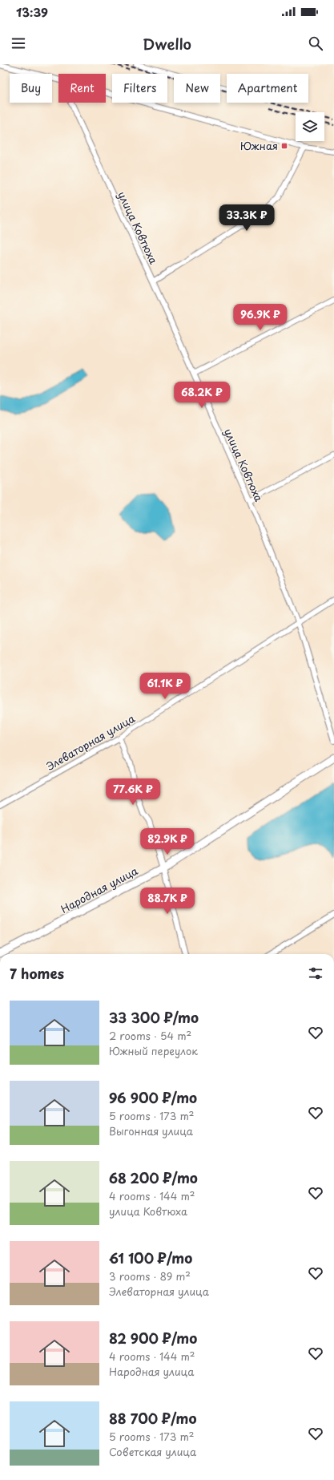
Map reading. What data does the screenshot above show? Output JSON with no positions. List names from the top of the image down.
{
  "streets": {
    "main road": ["Народная улица"],
    "street": ["улица Ковтюха", "Элеваторная улица"]
  },
  "crossings": [
    ["улица Ковтюха", "Элеваторная улица"]
  ],
  "places": {
    "transit": ["Южная"]
  },
  "page": {
    "status": "13:39",
    "header": "Dwello",
    "chip": [
      "Buy",
      "Rent",
      "Filters",
      "New",
      "Apartment"
    ],
    "price": [
      "33.3K ₽",
      "96.9K ₽",
      "68.2K ₽",
      "61.1K ₽",
      "77.6K ₽",
      "82.9K ₽",
      "88.7K ₽"
    ],
    "heading": "7 homes",
    "list": [
      {
        "name": "33 300 ₽/mo",
        "note": "2 rooms · 54 m² · Южный переулок"
      },
      {
        "name": "96 900 ₽/mo",
        "note": "5 rooms · 173 m² · Выгонная улица"
      },
      {
        "name": "68 200 ₽/mo",
        "note": "4 rooms · 144 m² · улица Ковтюха"
      },
      {
        "name": "61 100 ₽/mo",
        "note": "3 rooms · 89 m² · Элеваторная улица"
      },
      {
        "name": "82 900 ₽/mo",
        "note": "4 rooms · 144 m² · Народная улица"
      },
      {
        "name": "88 700 ₽/mo",
        "note": "5 rooms · 173 m² · Советская улица"
      }
    ]
  }
}
